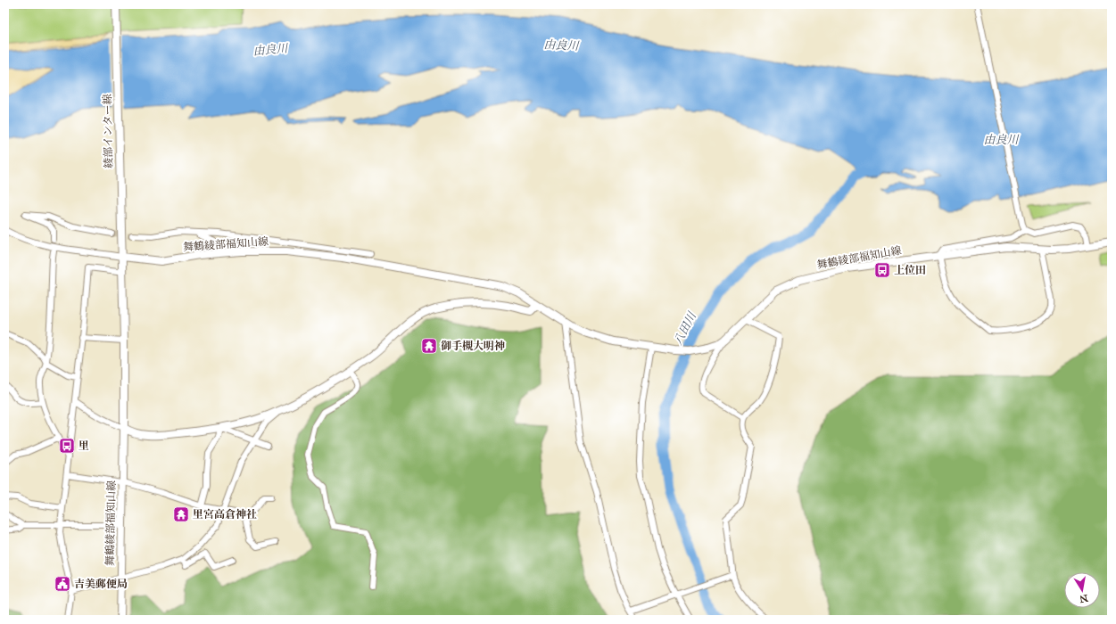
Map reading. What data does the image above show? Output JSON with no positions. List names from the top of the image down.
{
  "streets": {
    "main road": ["綾部インター線", "舞鶴綾部福知山線"]
  },
  "crossings": [
    ["綾部インター線", "舞鶴綾部福知山線"]
  ],
  "water": ["由良川", "八田川"],
  "places": {
    "bus stop": ["上位田", "里"],
    "temple": ["御手槻大明神", "里宮高倉神社"],
    "public building": ["吉美郵便局"]
  },
  "north": "bottom"
}
